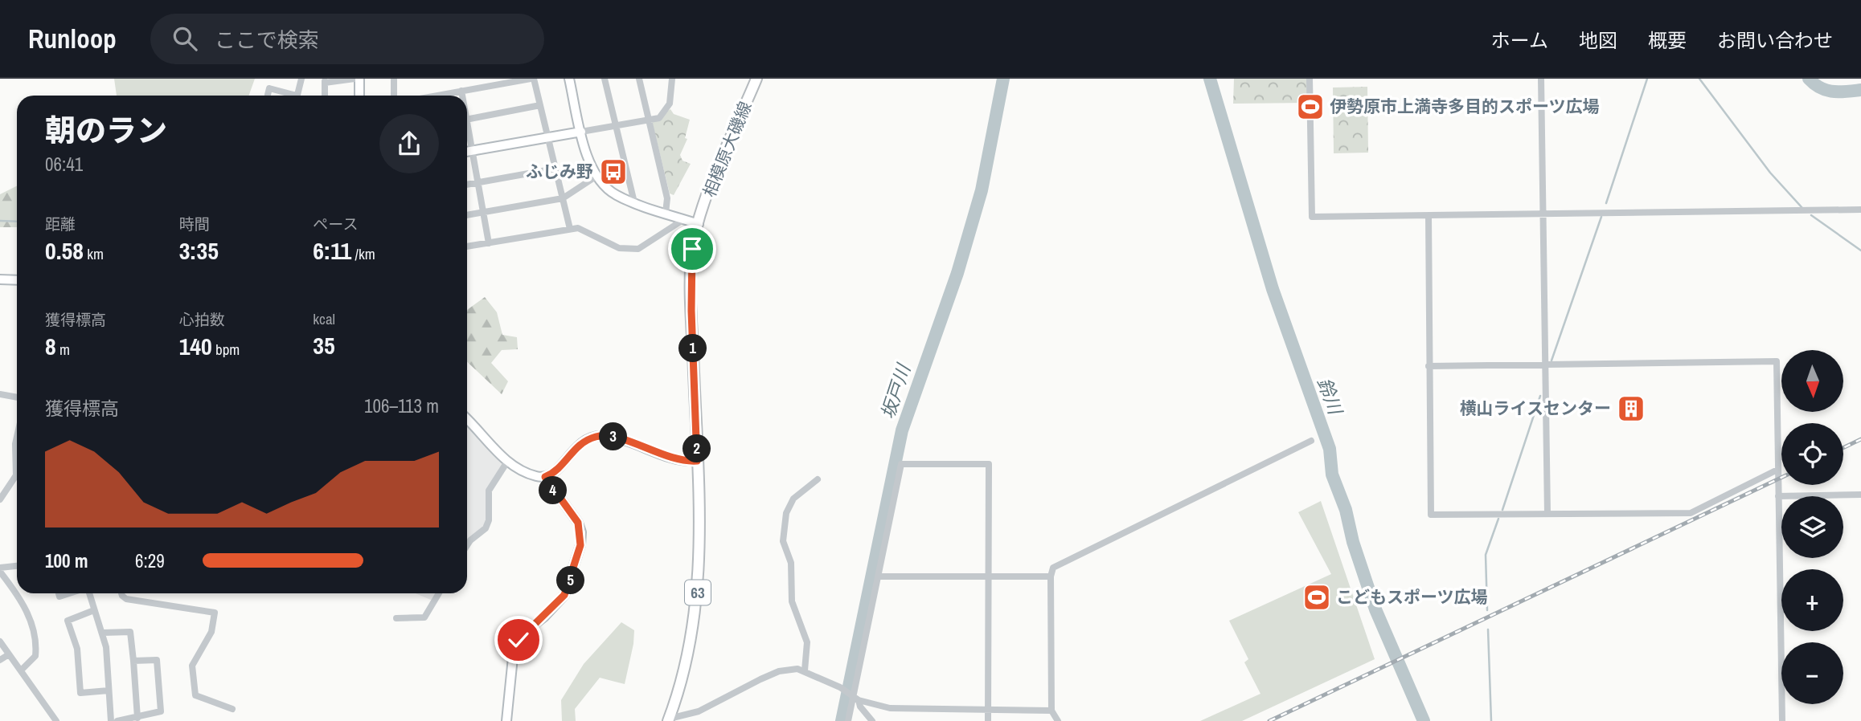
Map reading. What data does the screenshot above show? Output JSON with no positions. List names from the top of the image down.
{
  "streets": {
    "main road": ["相模原大磯線", "63"]
  },
  "water": ["坂戸川", "鈴川"],
  "places": {
    "sports": ["伊勢原市上満寺多目的スポーツ広場", "こどもスポーツ広場"],
    "bus stop": ["ふじみ野"],
    "building": ["横山ライスセンター"]
  },
  "north": "bottom",
  "page": {
    "header": "Runloop",
    "search": "ここで検索",
    "nav": [
      "ホーム",
      "地図",
      "概要",
      "お問い合わせ"
    ],
    "heading": ["朝のラン", "06:41"],
    "stats": [
      ["距離", "0.58 km"],
      ["時間", "3:35"],
      ["ペース", "6:11 /km"],
      ["獲得標高", "8 m"],
      ["心拍数", "140 bpm"],
      ["kcal", "35"]
    ],
    "pins": [
      "1",
      "3",
      "2",
      "4",
      "5"
    ],
    "map_buttons": ["+", "−"],
    "chart": ["獲得標高", "106–113 m"],
    "list": [
      {
        "name": "100 m",
        "note": "6:29"
      }
    ]
  }
}
